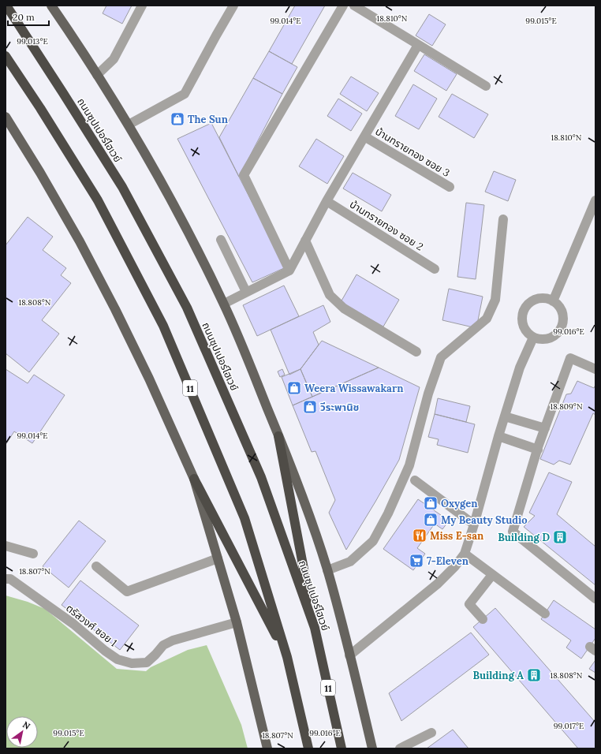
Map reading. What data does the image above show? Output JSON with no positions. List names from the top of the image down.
{
  "streets": {
    "highway": ["ถนนซุปเปอร์ไฮเวย์", "11"],
    "street": ["บ้านทรายทอง ซอย 3", "บ้านทรายทอง ซอย 2", "ตรัสวงศ์ ซอย 1"]
  },
  "places": {
    "shop": [
      "The Sun",
      "Weera Wissawakarn",
      "วีระพานิช",
      "Oxygen",
      "My Beauty Studio"
    ],
    "restaurant": ["Miss E-san"],
    "building": ["Building D", "Building A"],
    "supermarket": ["7-Eleven"]
  },
  "scale_bar": "20 m",
  "north": "top right",
  "coordinates": [
    "18.810°N",
    "99.014°E",
    "99.015°E",
    "99.013°E",
    "18.808°N",
    "99.016°E",
    "18.809°N",
    "18.807°N",
    "99.017°E"
  ]
}
